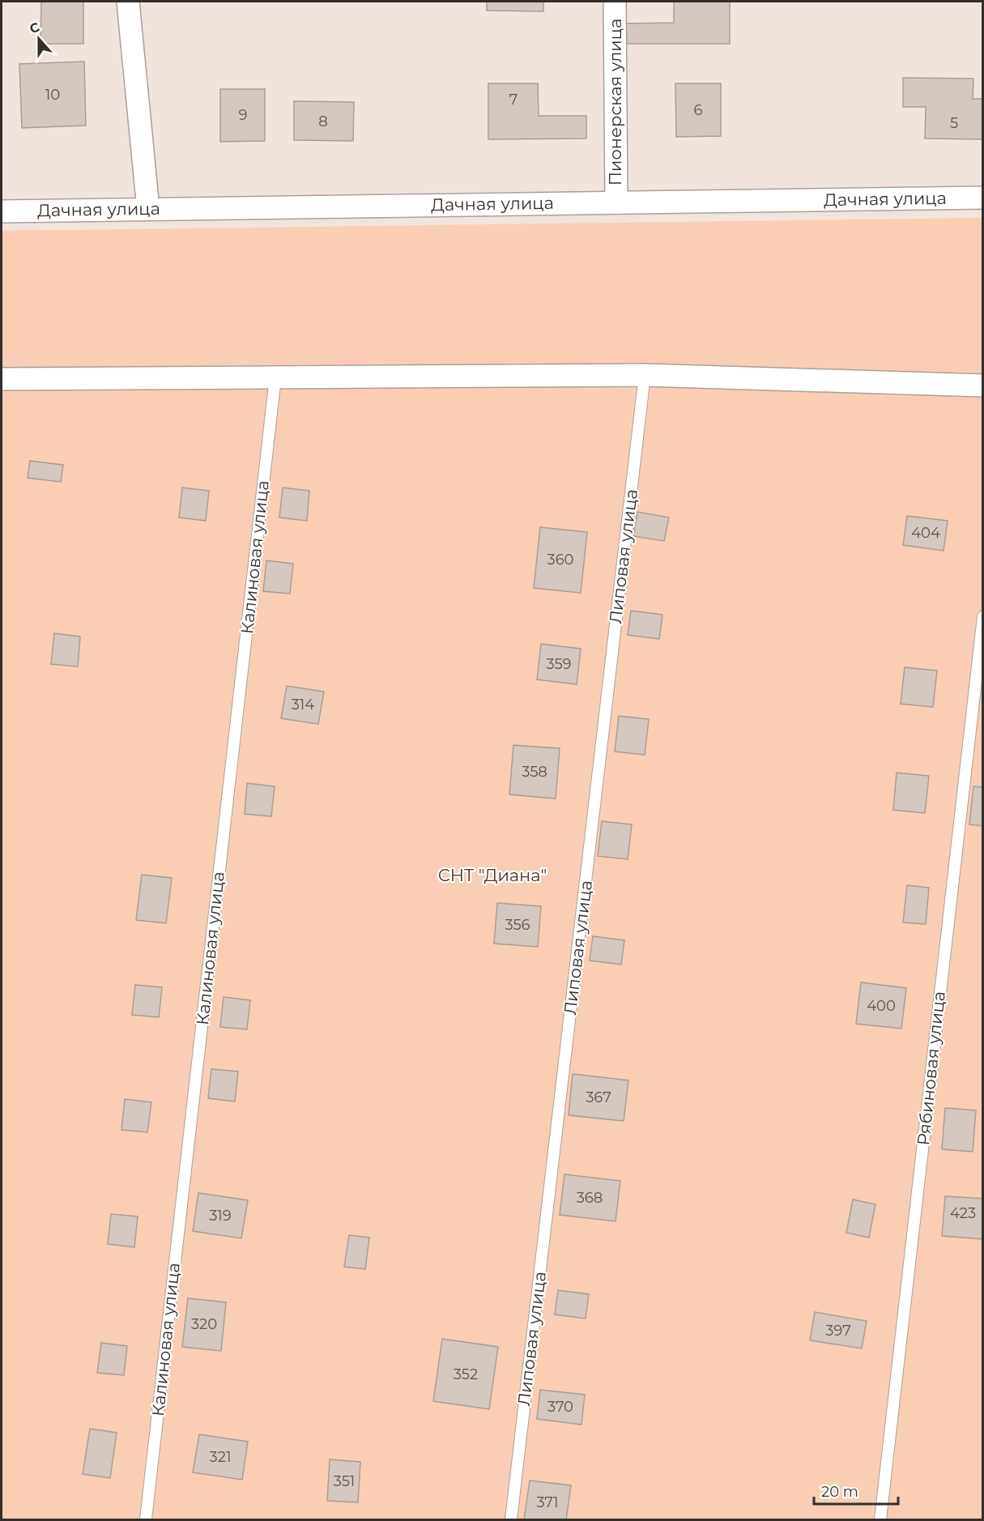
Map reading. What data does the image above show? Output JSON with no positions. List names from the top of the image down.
{
  "streets": {
    "street": ["Пионерская улица", "Дачная улица"],
    "lane": ["Липовая улица", "Калиновая улица", "Рябиновая улица"]
  },
  "crossings": [
    ["Пионерская улица", "Дачная улица"]
  ],
  "parks": ["СНТ \"Диана\""],
  "house_numbers": [
    "10",
    "7",
    "6",
    "9",
    "8",
    "5",
    "404",
    "360",
    "359",
    "314",
    "358",
    "356",
    "400",
    "367",
    "368",
    "423",
    "319",
    "320",
    "397",
    "352",
    "370",
    "321",
    "351",
    "371"
  ],
  "scale_bar": "20 m",
  "north": "top"
}
